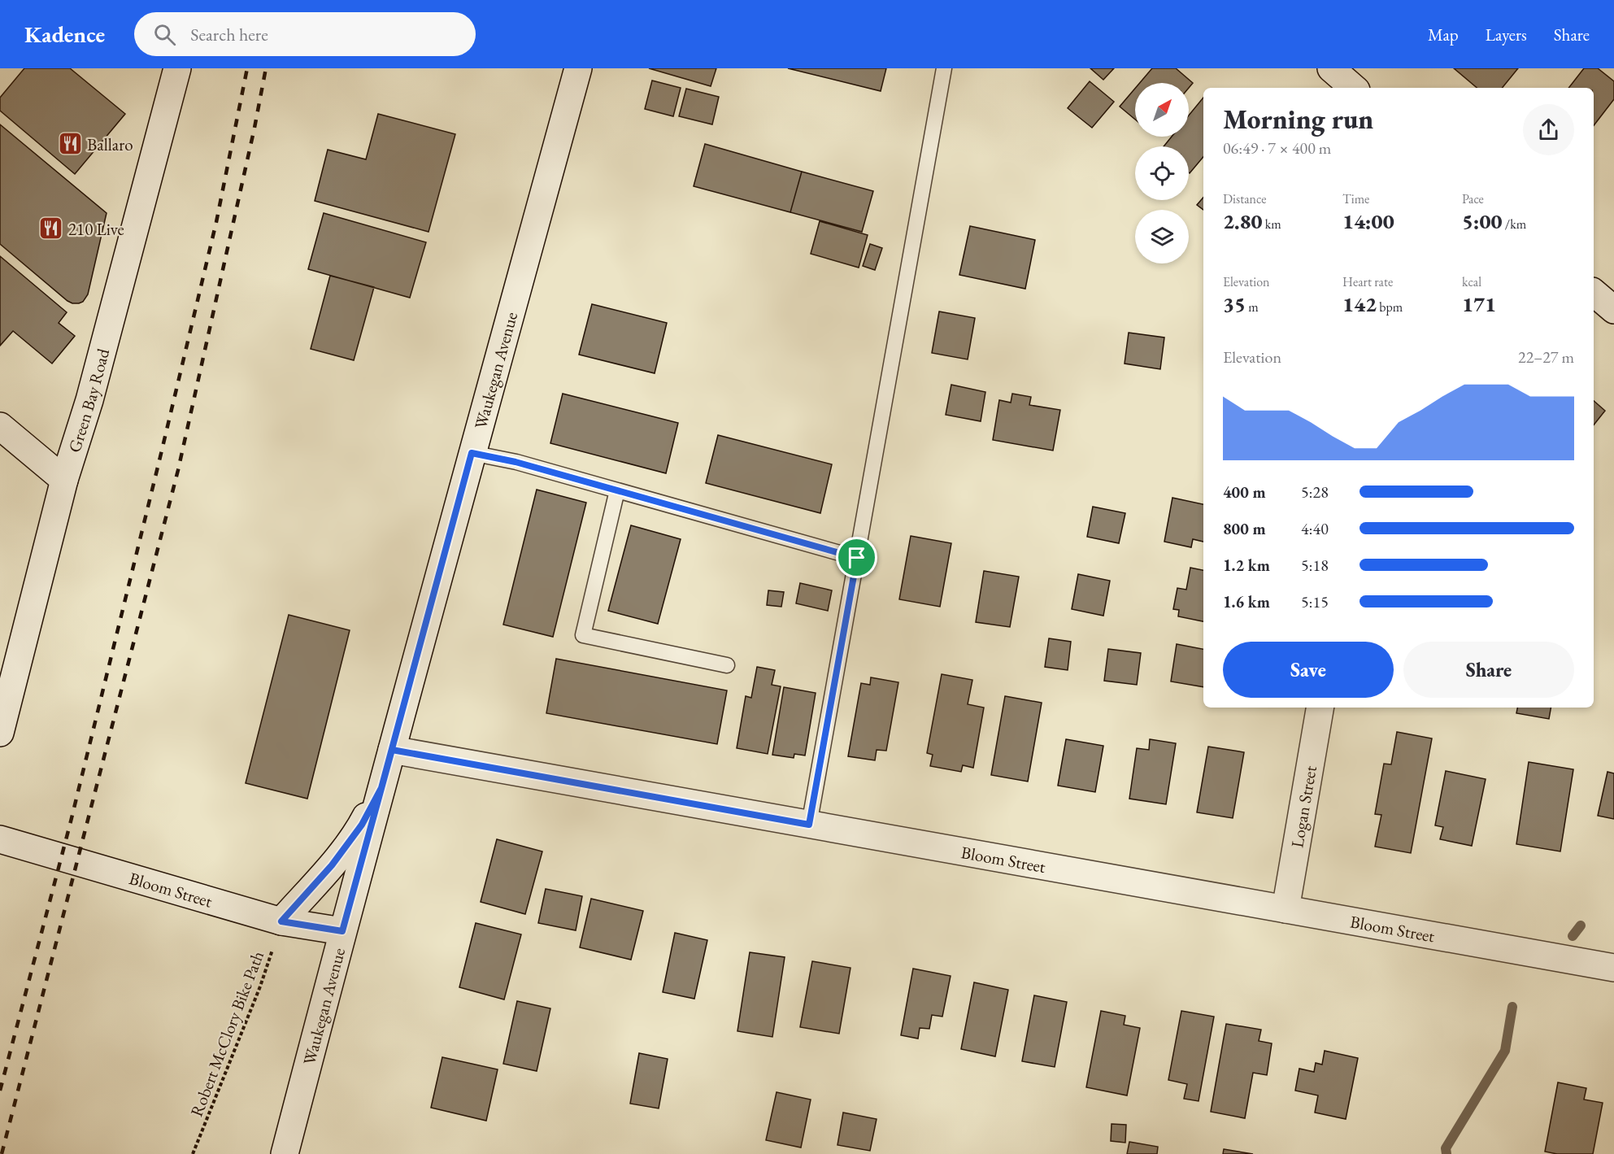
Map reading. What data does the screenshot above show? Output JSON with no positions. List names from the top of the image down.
{
  "streets": {
    "street": [
      "Waukegan Avenue",
      "Green Bay Road",
      "Logan Street",
      "Bloom Street"
    ],
    "path": ["Robert McClory Bike Path"]
  },
  "crossings": [
    ["Waukegan Avenue", "Bloom Street"],
    ["Logan Street", "Bloom Street"],
    ["Bloom Street", "Robert McClory Bike Path"]
  ],
  "places": {
    "restaurant": ["Ballaro", "210 Live"]
  },
  "north": "top right",
  "page": {
    "header": "Kadence",
    "search": "Search here",
    "nav": ["Map", "Layers", "Share"],
    "heading": ["Morning run", "06:49 · 7 × 400 m"],
    "stats": [
      ["Distance", "2.80 km"],
      ["Time", "14:00"],
      ["Pace", "5:00 /km"],
      ["Elevation", "35 m"],
      ["Heart rate", "142 bpm"],
      ["kcal", "171"]
    ],
    "chart": ["Elevation", "22–27 m"],
    "list": [
      {
        "name": "400 m",
        "note": "5:28"
      },
      {
        "name": "800 m",
        "note": "4:40"
      },
      {
        "name": "1.2 km",
        "note": "5:18"
      },
      {
        "name": "1.6 km",
        "note": "5:15"
      }
    ],
    "buttons": ["Save", "Share"]
  }
}
